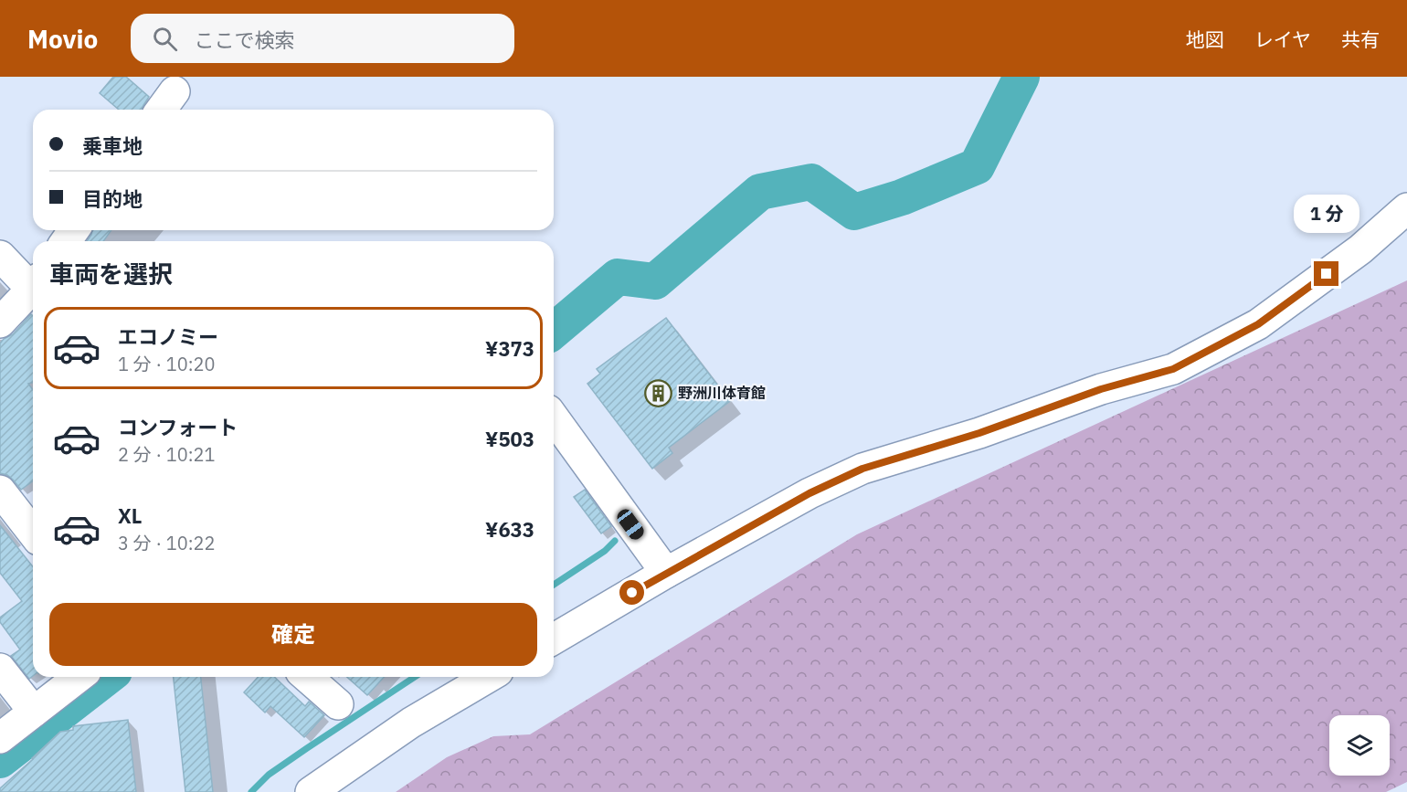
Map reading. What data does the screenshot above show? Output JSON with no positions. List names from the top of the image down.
{
  "places": {
    "building": ["野洲川体育館"]
  },
  "page": {
    "header": "Movio",
    "search": "ここで検索",
    "nav": ["地図", "レイヤ", "共有"],
    "banner": ["乗車地", "目的地"],
    "bubble": "1 分",
    "heading": "車両を選択",
    "list": [
      {
        "name": "エコノミー",
        "note": "1 分 · 10:20",
        "value": "¥373"
      },
      {
        "name": "コンフォート",
        "note": "2 分 · 10:21",
        "value": "¥503"
      },
      {
        "name": "XL",
        "note": "3 分 · 10:22",
        "value": "¥633"
      }
    ],
    "buttons": "確定"
  }
}
